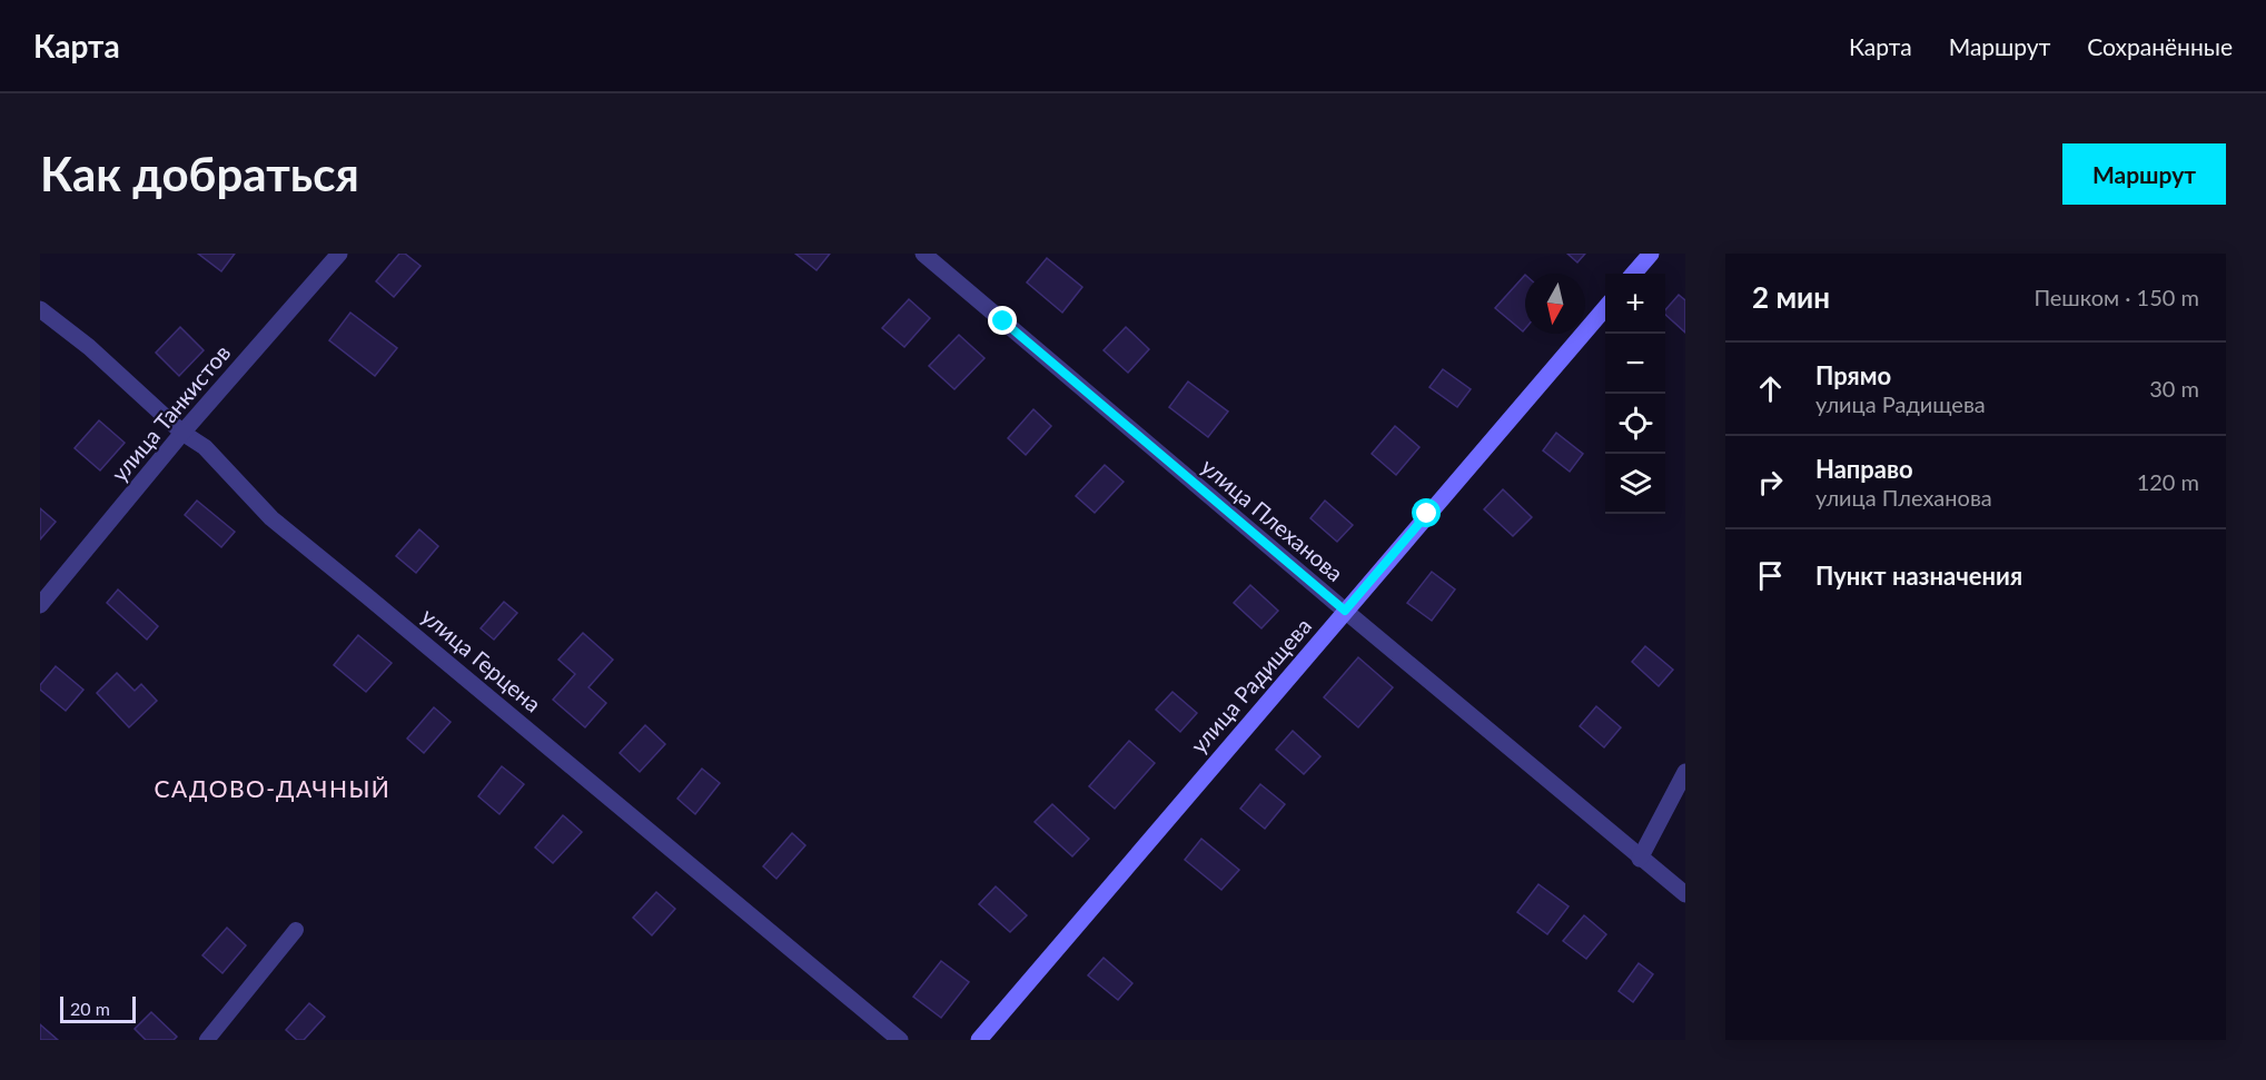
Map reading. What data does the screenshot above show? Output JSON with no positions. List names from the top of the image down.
{
  "streets": {
    "street": [
      "улица Танкистов",
      "улица Плеханова",
      "улица Герцена",
      "улица Радищева"
    ]
  },
  "crossings": [
    ["улица Танкистов", "улица Герцена"],
    ["улица Плеханова", "улица Радищева"]
  ],
  "districts": ["САДОВО-ДАЧНЫЙ"],
  "scale_bar": "20 m",
  "north": "bottom",
  "page": {
    "header": "Карта",
    "nav": ["Карта", "Маршрут", "Сохранённые"],
    "buttons": "Маршрут",
    "title": "Как добраться",
    "heading": ["2 мин", "Пешком · 150 m"],
    "map_buttons": ["+", "−"],
    "list": [
      ["Прямо", "улица Радищева", "30 m"],
      ["Направо", "улица Плеханова", "120 m"],
      "Пункт назначения"
    ],
    "scale": "20 m"
  }
}
